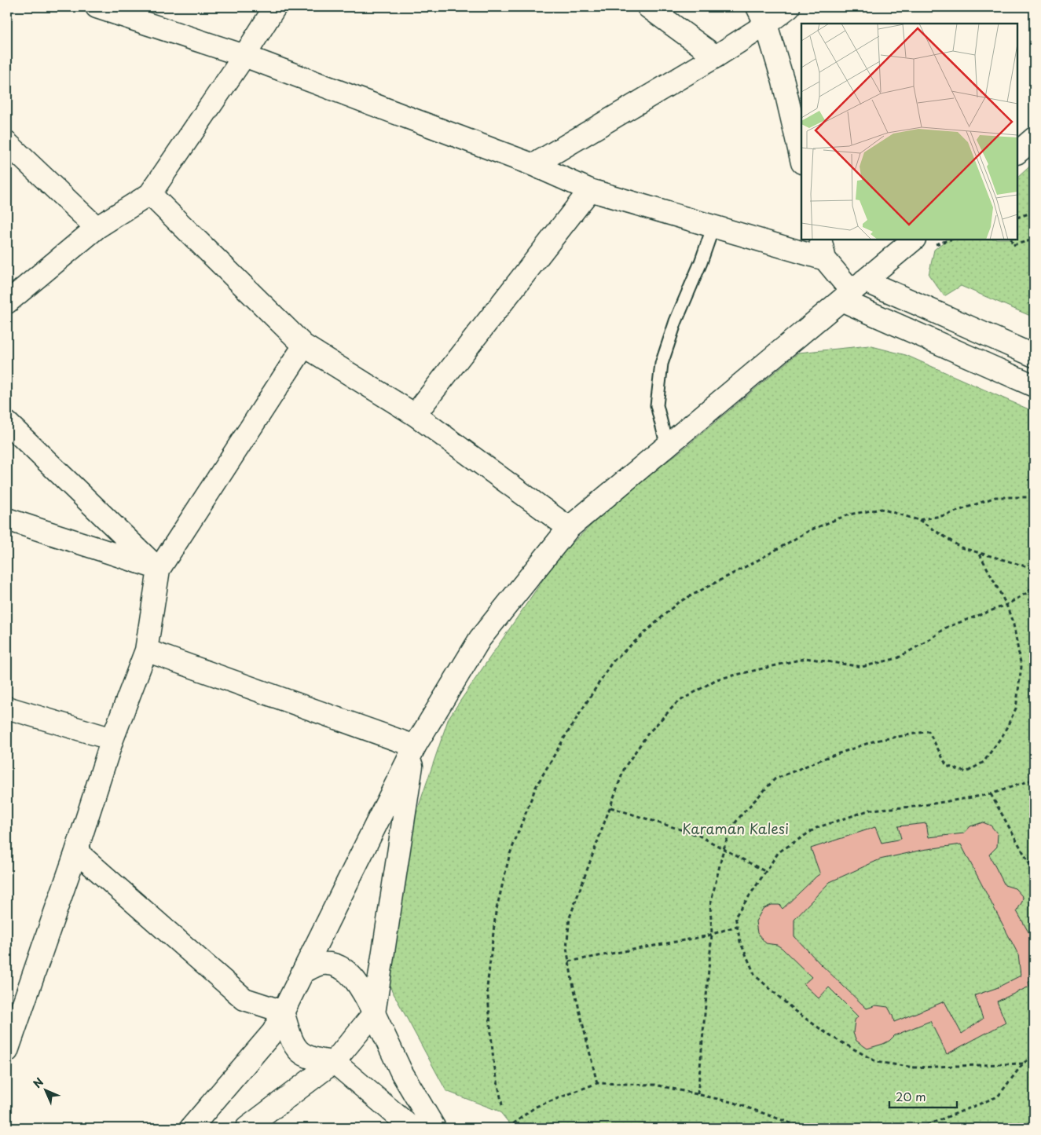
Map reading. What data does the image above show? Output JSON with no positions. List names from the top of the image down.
{
  "parks": ["Karaman Kalesi"],
  "scale_bar": "20 m",
  "north": "top left"
}
